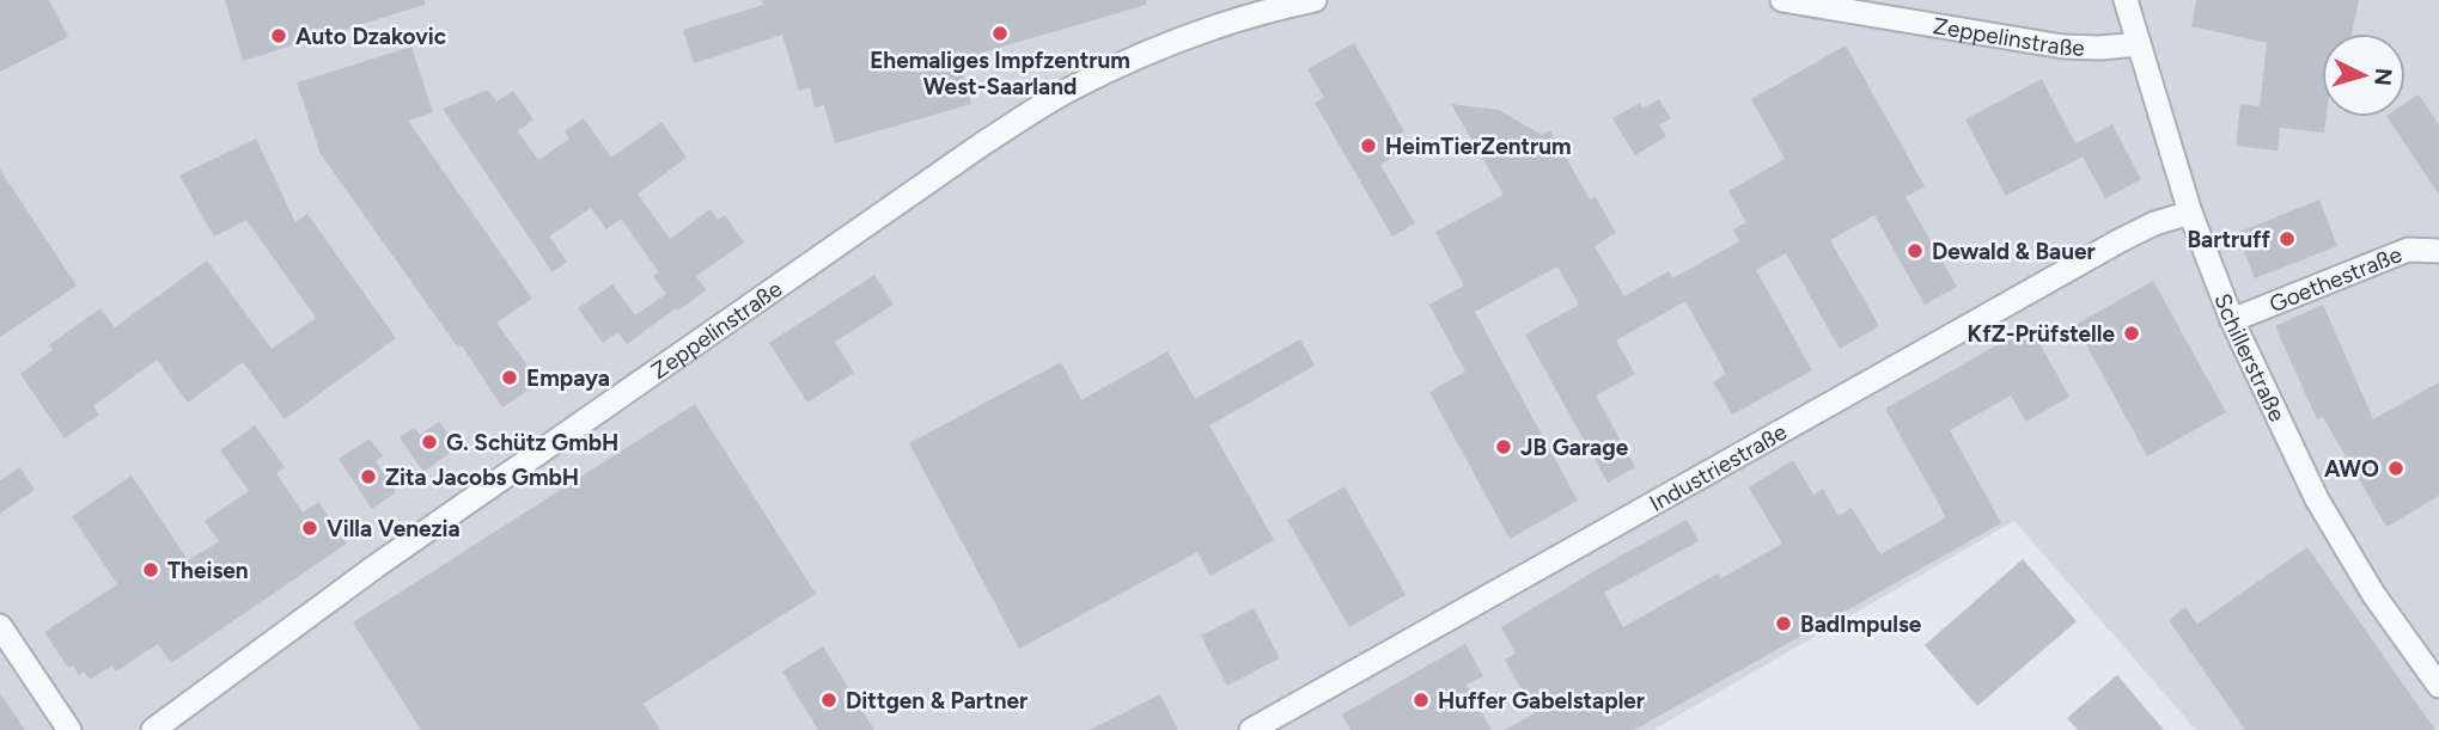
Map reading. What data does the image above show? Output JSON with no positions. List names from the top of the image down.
{
  "streets": {
    "street": [
      "Zeppelinstraße",
      "Goethestraße",
      "Schillerstraße",
      "Industriestraße"
    ]
  },
  "crossings": [
    ["Zeppelinstraße", "Schillerstraße"],
    ["Goethestraße", "Schillerstraße"],
    ["Schillerstraße", "Industriestraße"]
  ],
  "places": [
    "Ehemaliges Impfzentrum West-Saarland",
    "Auto Dzakovic",
    "HeimTierZentrum",
    "Bartruff",
    "Dewald & Bauer",
    "KfZ-Prüfstelle",
    "Empaya",
    "G. Schütz GmbH",
    "JB Garage",
    "AWO",
    "Zita Jacobs GmbH",
    "Villa Venezia",
    "Theisen",
    "BadImpulse",
    "Dittgen & Partner",
    "Huffer Gabelstapler"
  ],
  "north": "right"
}
